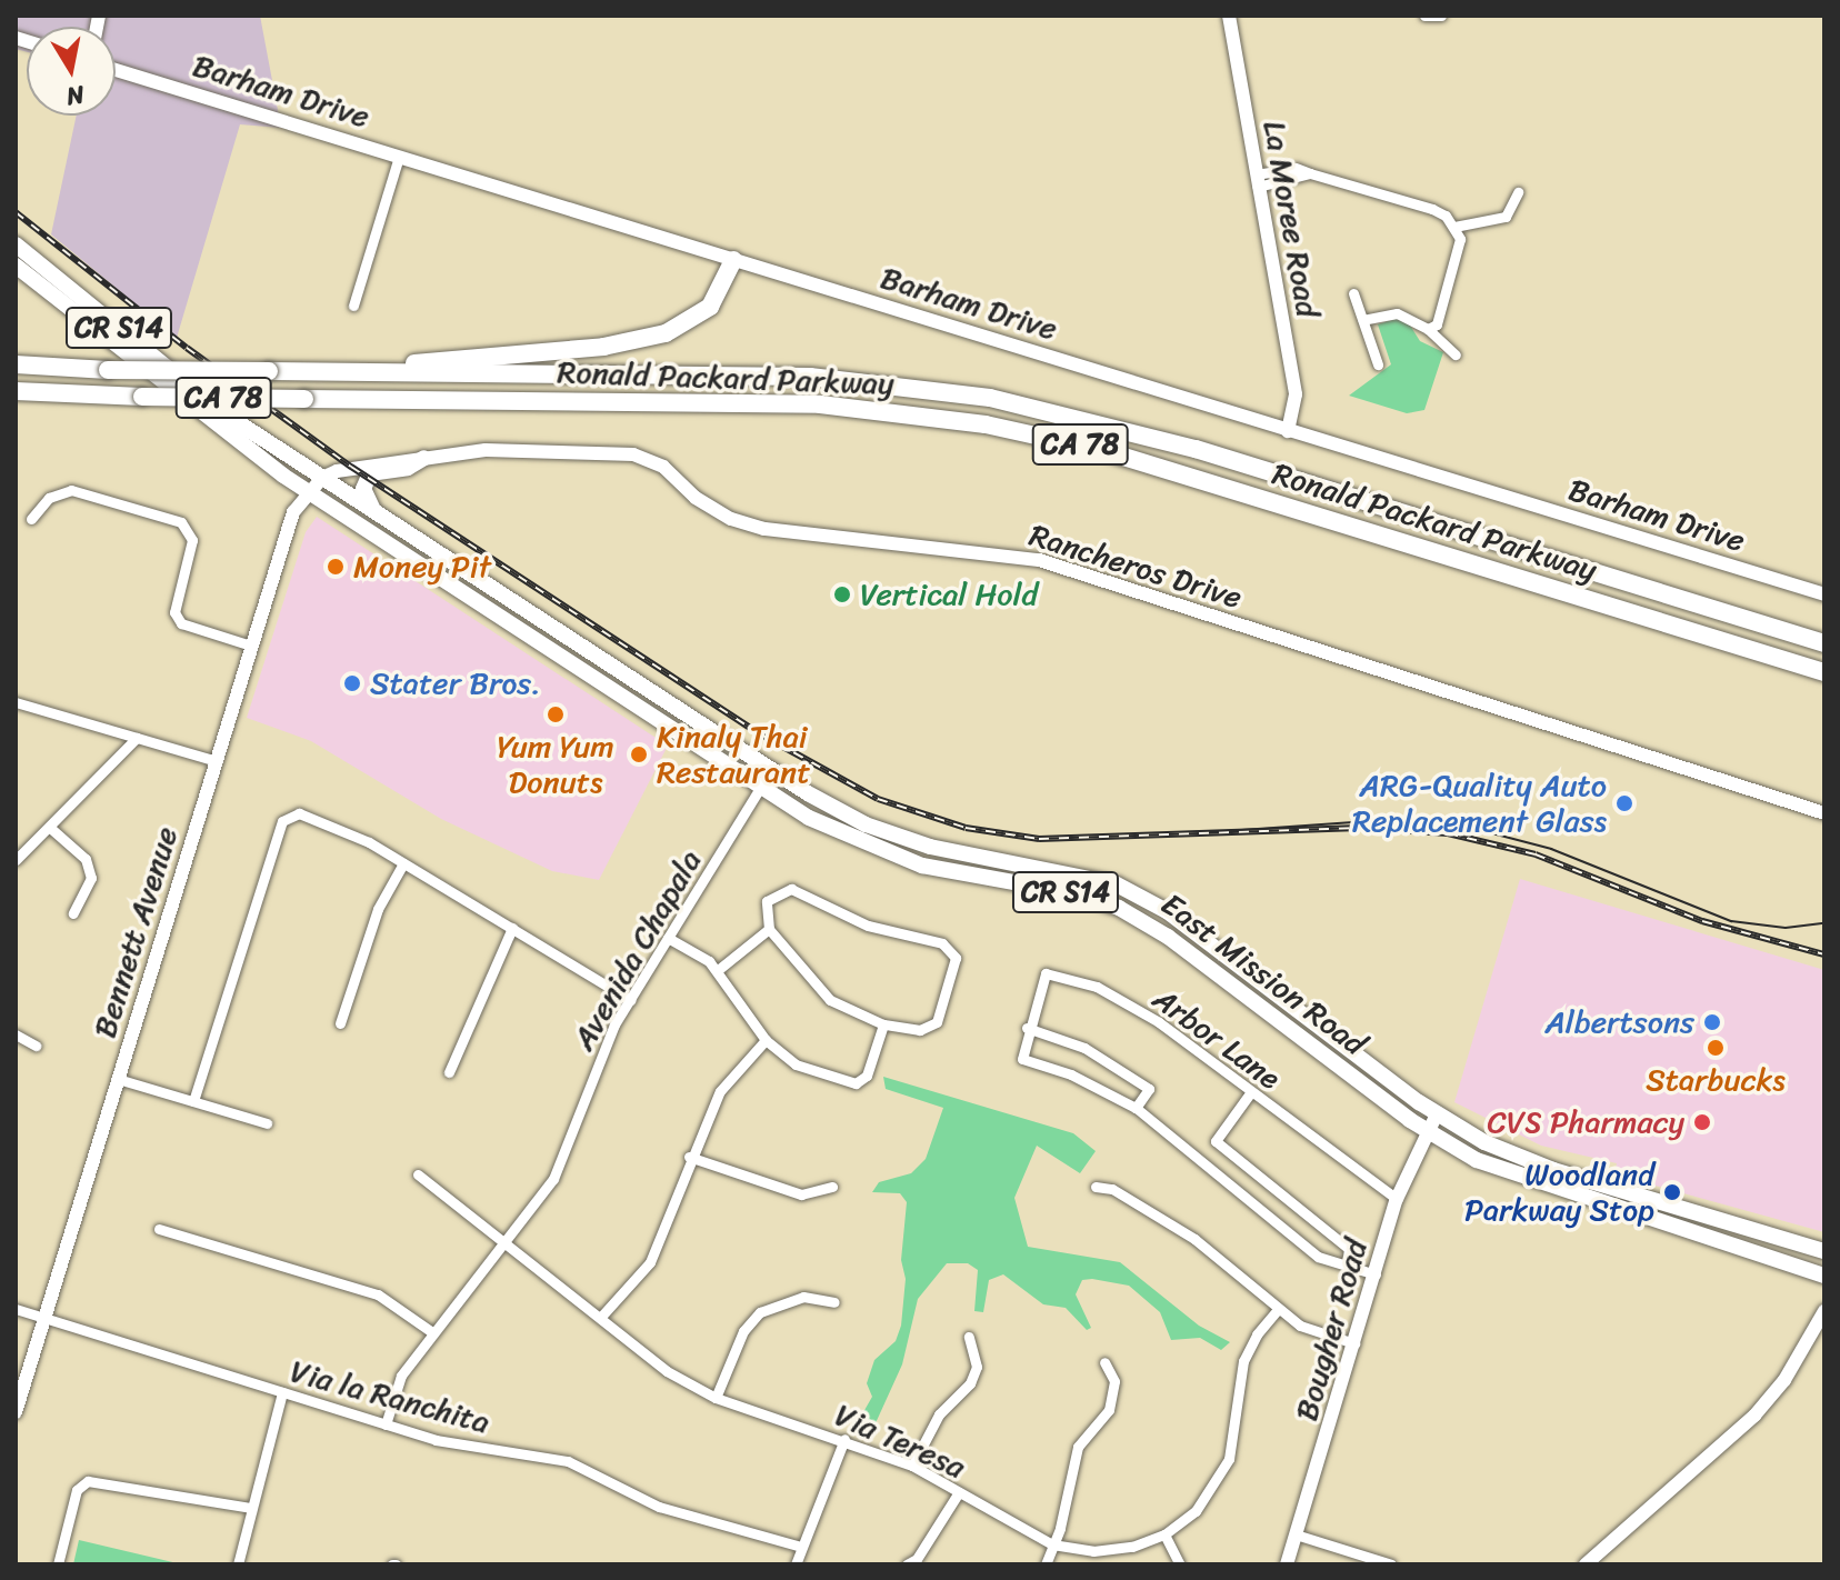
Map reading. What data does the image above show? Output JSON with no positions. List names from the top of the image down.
{
  "streets": {
    "highway": ["Ronald Packard Parkway", "CA 78"],
    "main road": ["CR S14", "East Mission Road"],
    "street": [
      "Barham Drive",
      "La Moree Road",
      "Rancheros Drive",
      "Bennett Avenue",
      "Avenida Chapala",
      "Arbor Lane",
      "Bougher Road",
      "Via la Ranchita",
      "Via Teresa"
    ]
  },
  "crossings": [
    ["Barham Drive", "La Moree Road"],
    ["Rancheros Drive", "Bennett Avenue"],
    ["Rancheros Drive", "East Mission Road"],
    ["Bennett Avenue", "East Mission Road"],
    ["Bennett Avenue", "Via la Ranchita"],
    ["Avenida Chapala", "East Mission Road"],
    ["Avenida Chapala", "Via la Ranchita"],
    ["Avenida Chapala", "Via Teresa"],
    ["East Mission Road", "Bougher Road"],
    ["Arbor Lane", "Bougher Road"]
  ],
  "places": [
    "Money Pit",
    "Vertical Hold",
    "Stater Bros.",
    "Yum Yum Donuts",
    "Kinaly Thai Restaurant",
    "ARG-Quality Auto Replacement Glass",
    "Albertsons",
    "Starbucks",
    "CVS Pharmacy",
    "Woodland Parkway Stop"
  ],
  "north": "bottom"
}
